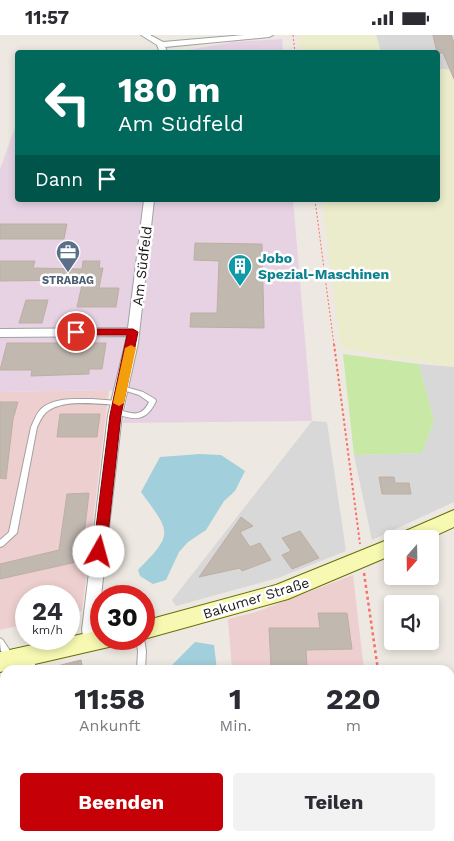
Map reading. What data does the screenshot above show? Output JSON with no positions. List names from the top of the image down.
{
  "streets": {
    "street": ["Am Südfeld", "Bakumer Straße"]
  },
  "places": {
    "office": ["STRABAG"],
    "building": ["Jobo Spezial-Maschinen"]
  },
  "north": "bottom",
  "page": {
    "status": "11:57",
    "turn": ["180 m", "Am Südfeld"],
    "then": "Dann",
    "speed": "24 km/h",
    "limit": "30",
    "eta": [
      "11:58",
      "Ankunft",
      "1",
      "Min.",
      "220",
      "m"
    ],
    "buttons": ["Beenden", "Teilen"]
  }
}
